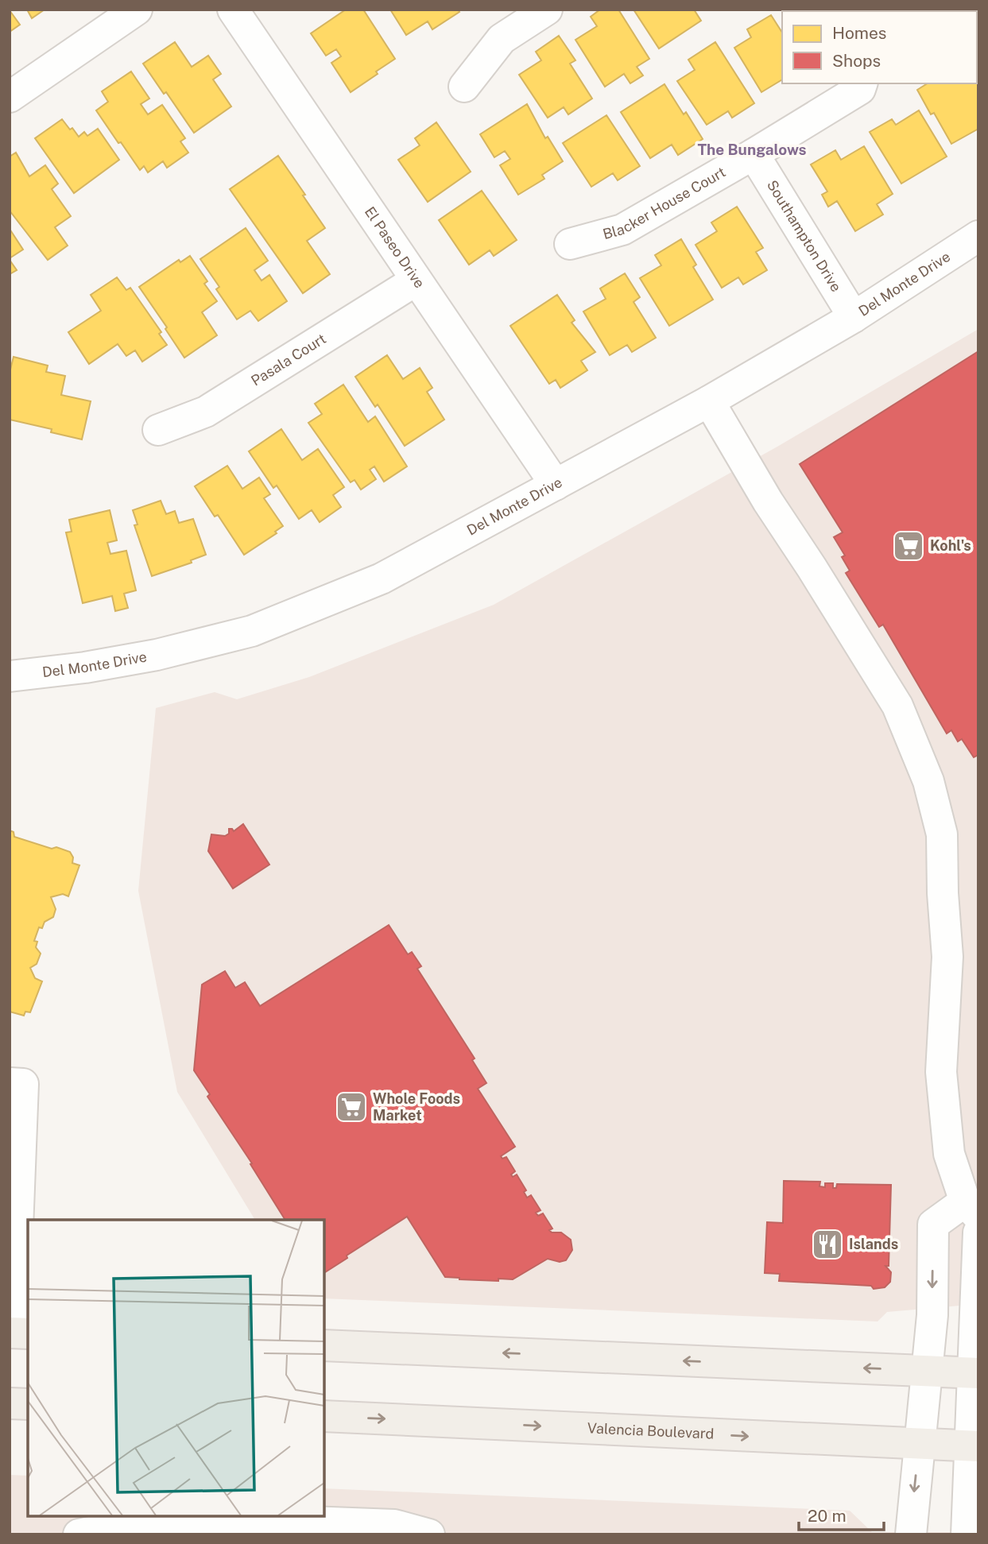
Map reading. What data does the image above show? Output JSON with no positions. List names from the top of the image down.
{
  "streets": {
    "main road": ["Valencia Boulevard"],
    "street": [
      "Blacker House Court",
      "Southampton Drive",
      "El Paseo Drive",
      "Del Monte Drive",
      "Pasala Court"
    ]
  },
  "crossings": [
    ["Blacker House Court", "Southampton Drive"],
    ["Southampton Drive", "Del Monte Drive"],
    ["El Paseo Drive", "Del Monte Drive"],
    ["El Paseo Drive", "Pasala Court"]
  ],
  "districts": ["The Bungalows"],
  "places": {
    "supermarket": ["Kohl's", "Whole Foods Market"],
    "restaurant": ["Islands"]
  },
  "legend": ["Homes", "Shops"],
  "scale_bar": "20 m"
}
